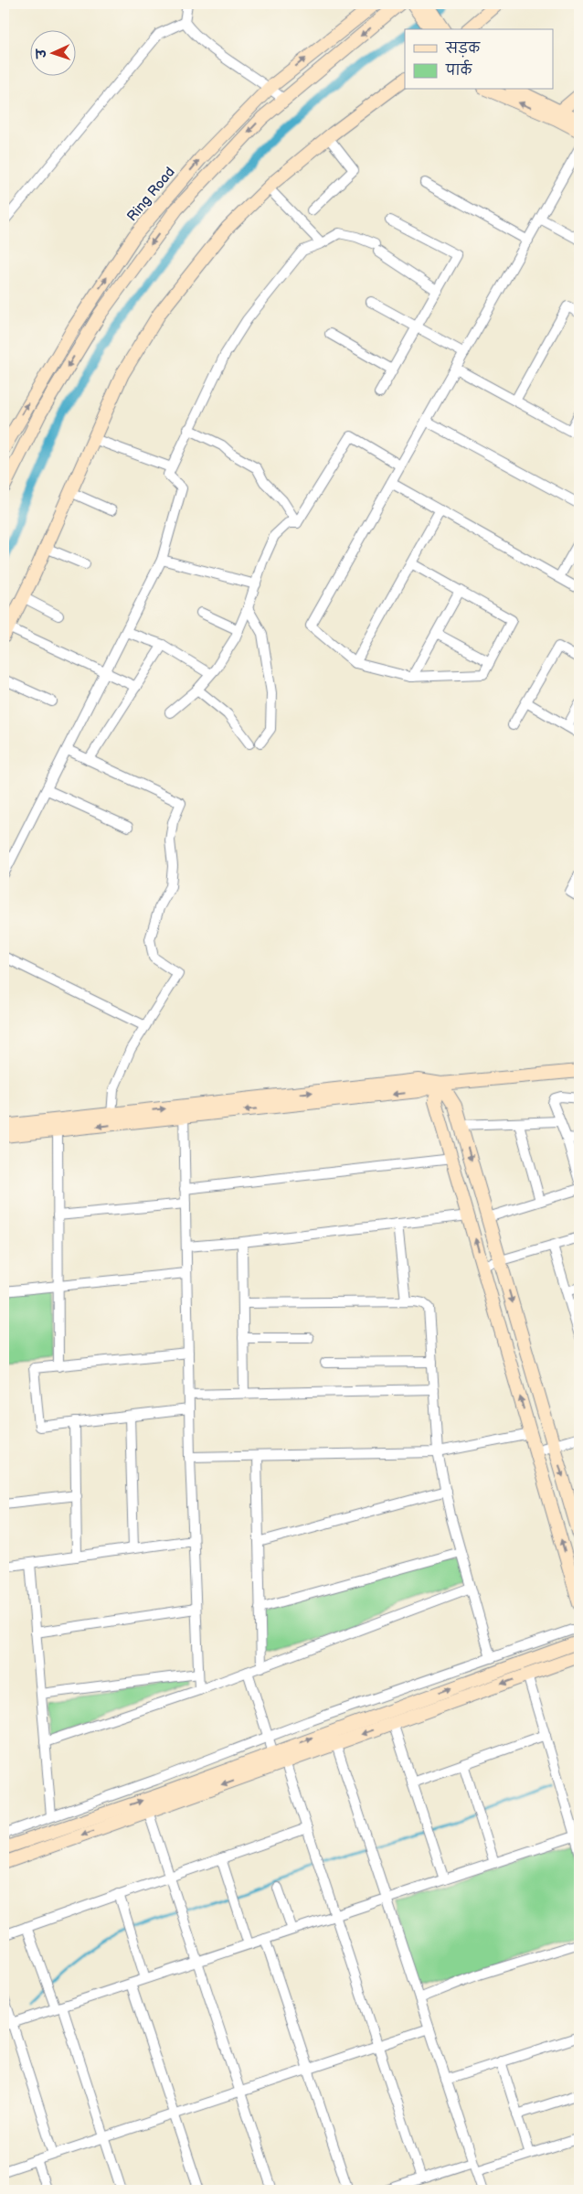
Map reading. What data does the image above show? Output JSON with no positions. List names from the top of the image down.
{
  "streets": {
    "street": ["Ring Road"]
  },
  "legend": ["सड़क", "पार्क"],
  "north": "left"
}
